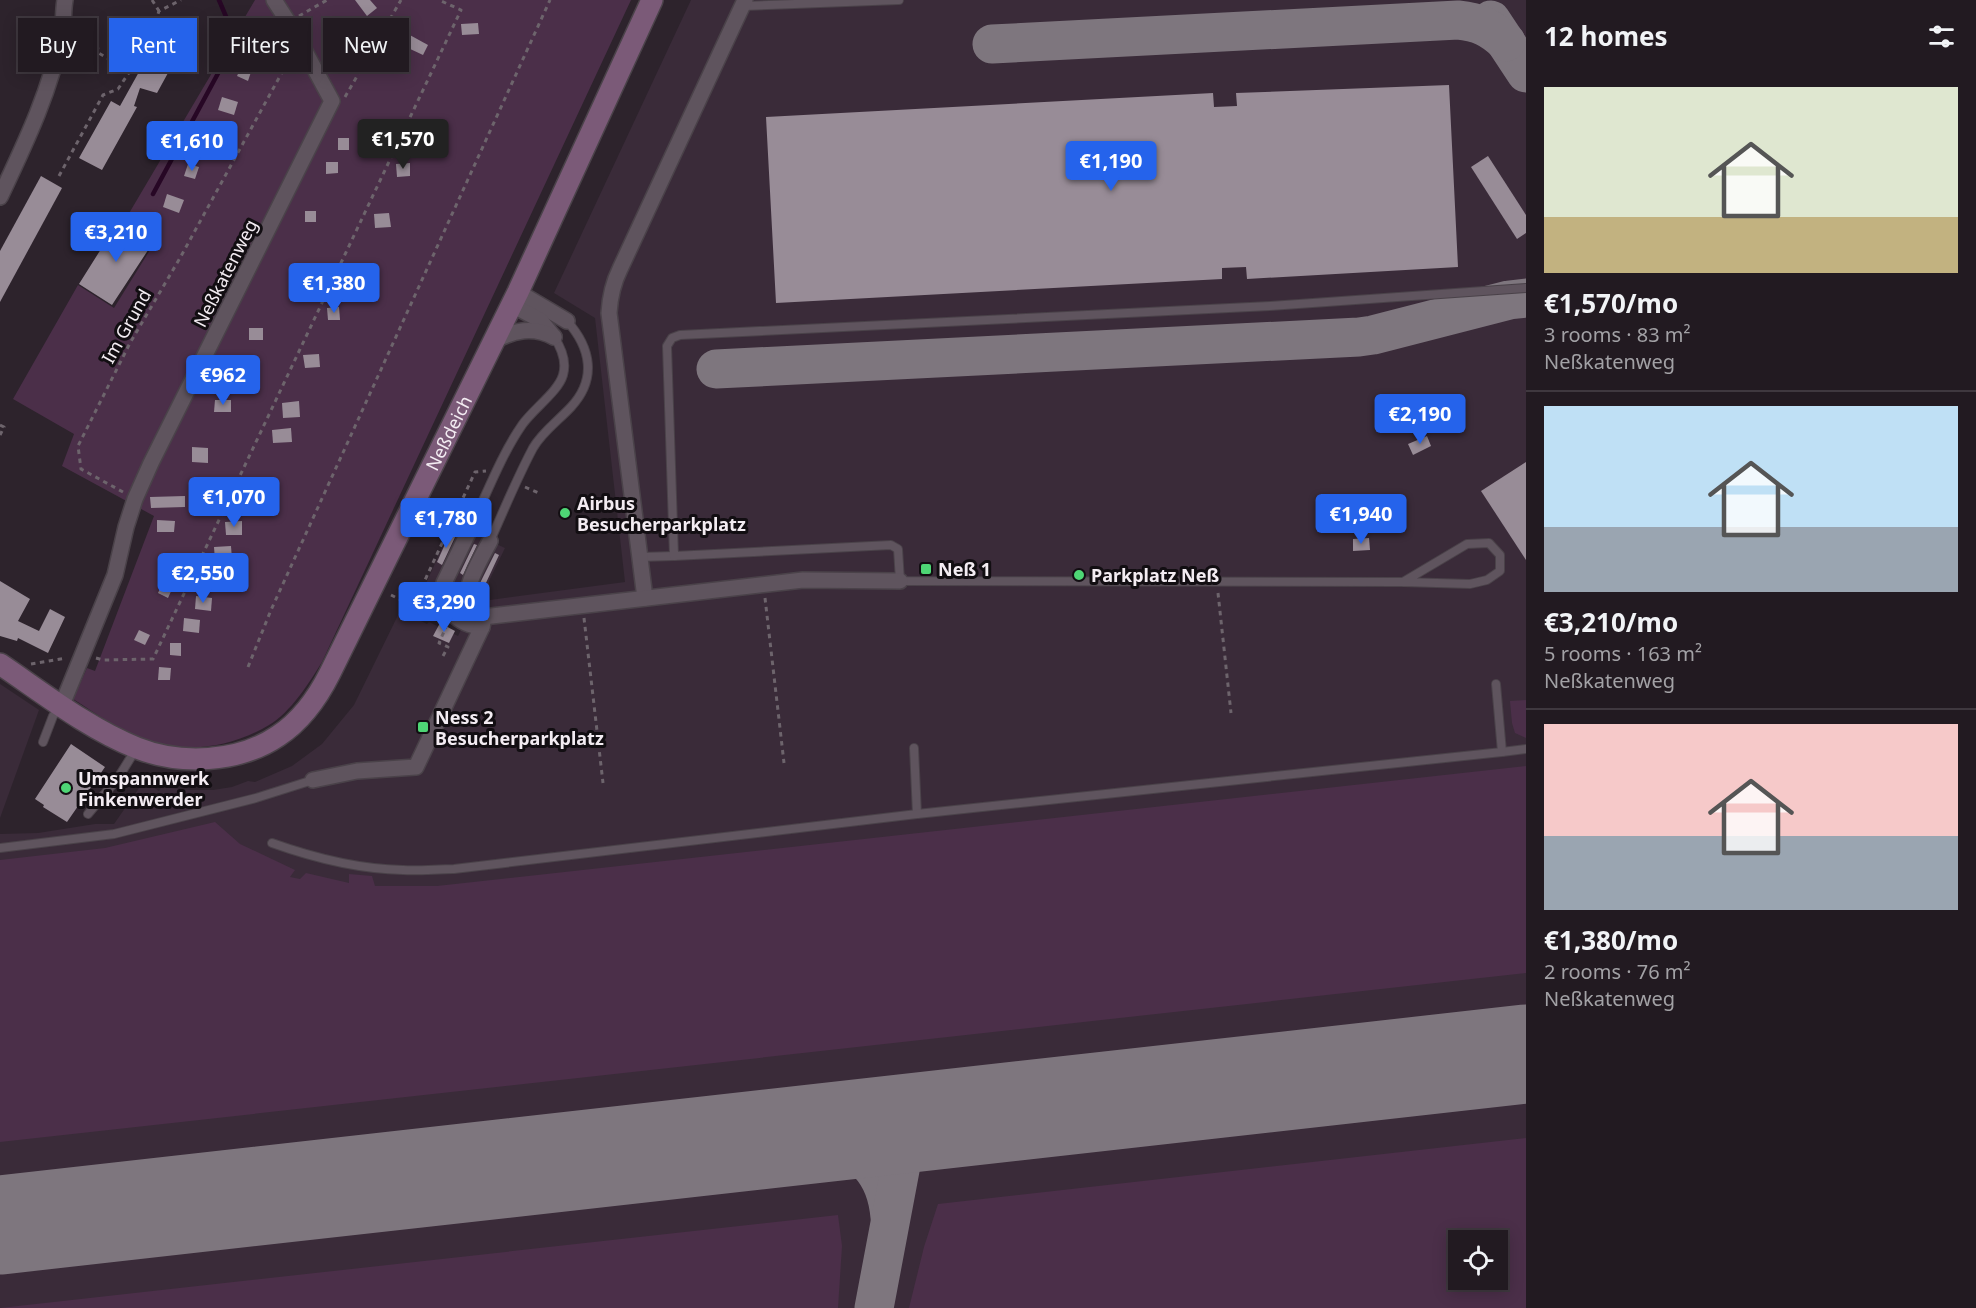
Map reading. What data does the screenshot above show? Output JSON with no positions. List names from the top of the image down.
{
  "streets": {
    "street": ["Neßkatenweg", "Neßdeich"],
    "path": ["Im Grund"]
  },
  "crossings": [
    ["Neßkatenweg", "Im Grund"],
    ["Neßkatenweg", "Neßdeich"]
  ],
  "places": {
    "other": ["Airbus Besucherparkplatz", "Parkplatz Neß", "Umspannwerk Finkenwerder"],
    "transit": ["Neß 1", "Ness 2 Besucherparkplatz"]
  },
  "page": {
    "heading": "12 homes",
    "chip": [
      "Buy",
      "Rent",
      "Filters",
      "New"
    ],
    "list": [
      {
        "name": "€1,570/mo",
        "note": "3 rooms · 83 m² · Neßkatenweg"
      },
      {
        "name": "€3,210/mo",
        "note": "5 rooms · 163 m² · Neßkatenweg"
      },
      {
        "name": "€1,380/mo",
        "note": "2 rooms · 76 m² · Neßkatenweg"
      }
    ],
    "price": [
      "€1,570",
      "€1,610",
      "€1,190",
      "€3,210",
      "€1,380",
      "€962",
      "€2,190",
      "€1,070",
      "€1,940",
      "€1,780",
      "€2,550",
      "€3,290"
    ]
  }
}
